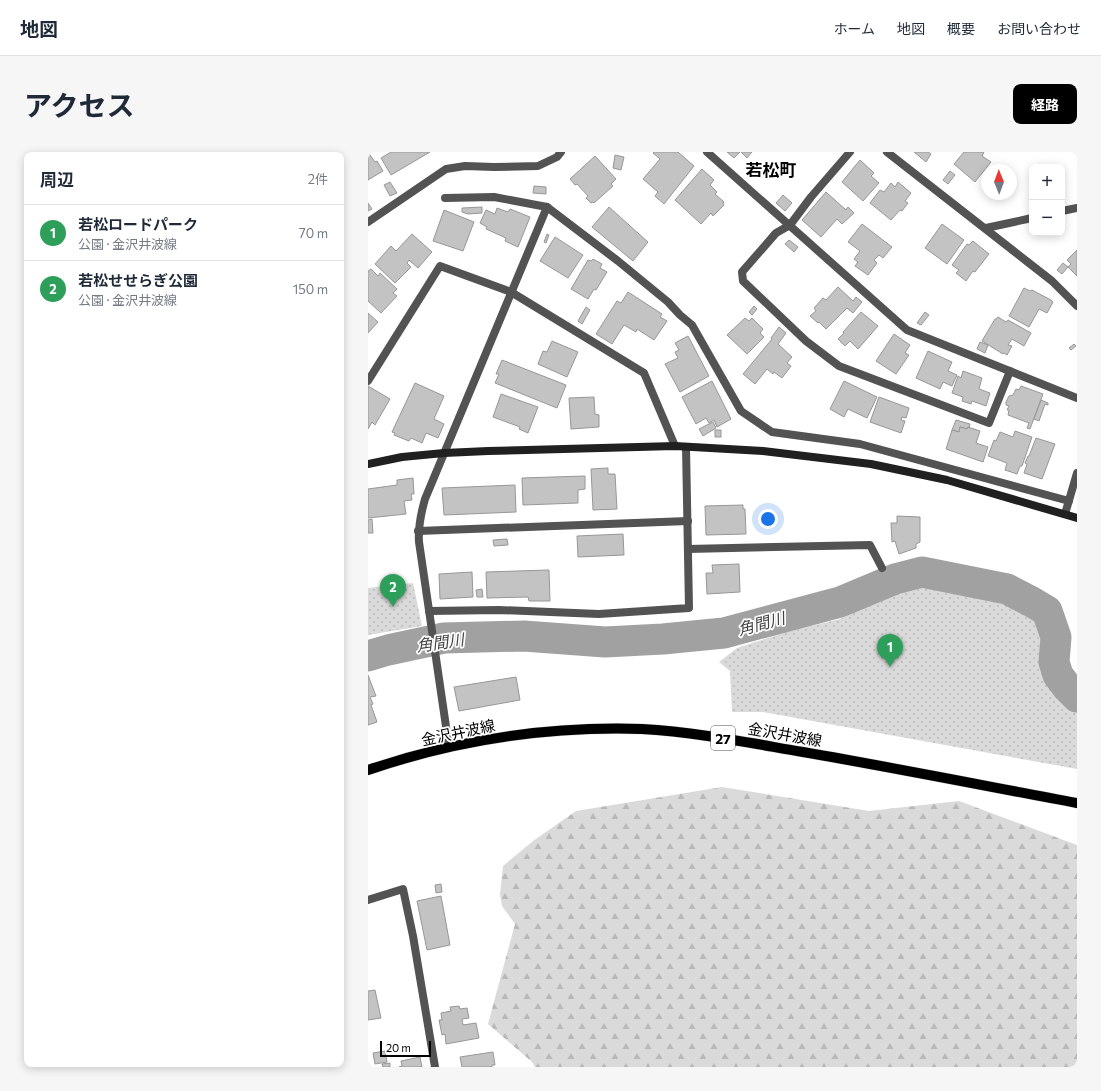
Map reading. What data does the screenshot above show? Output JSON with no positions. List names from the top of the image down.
{
  "streets": {
    "main road": ["金沢井波線", "27"]
  },
  "districts": ["若松町"],
  "water": ["角間川"],
  "scale_bar": "20 m",
  "north": "top",
  "page": {
    "header": "地図",
    "nav": [
      "ホーム",
      "地図",
      "概要",
      "お問い合わせ"
    ],
    "title": "アクセス",
    "buttons": "経路",
    "heading": ["周辺", "2件"],
    "map_buttons": ["+", "−"],
    "list": [
      {
        "mark": "1",
        "name": "若松ロードパーク",
        "note": "公園 · 金沢井波線",
        "value": "70 m"
      },
      {
        "mark": "2",
        "name": "若松せせらぎ公園",
        "note": "公園 · 金沢井波線",
        "value": "150 m"
      }
    ],
    "pins": ["2", "1"],
    "scale": "20 m"
  }
}
